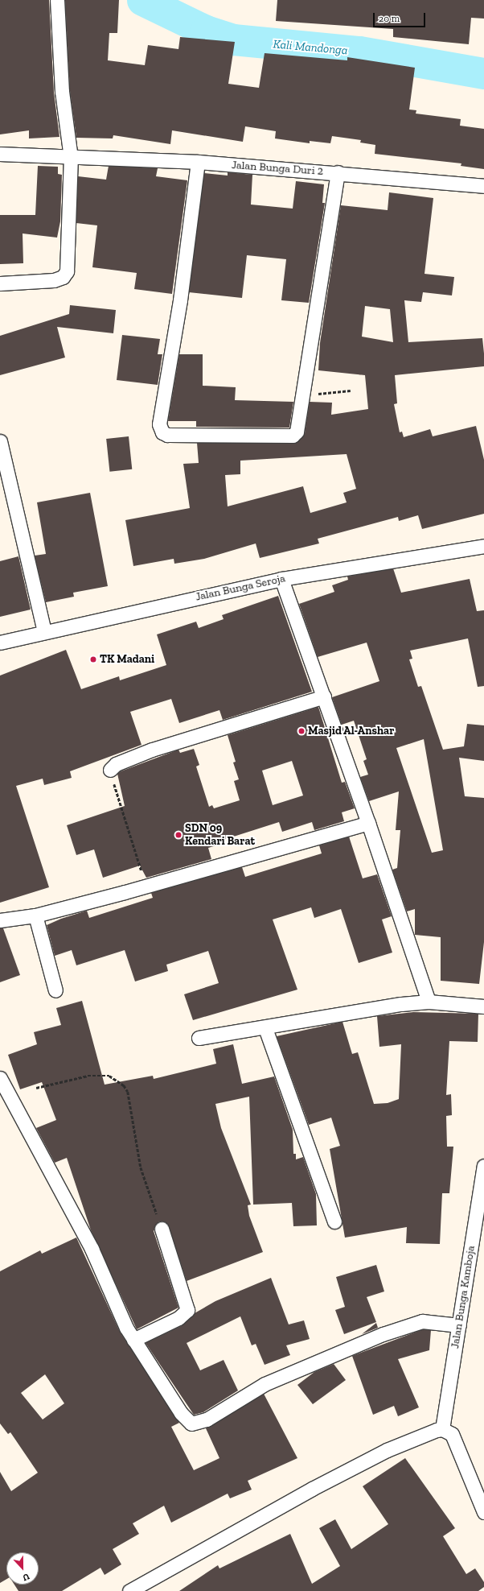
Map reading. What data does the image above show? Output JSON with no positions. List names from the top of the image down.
{
  "streets": {
    "street": ["Jalan Bunga Duri 2", "Jalan Bunga Seroja", "Jalan Bunga Kamboja"]
  },
  "water": ["Kali Mandonga"],
  "places": ["TK Madani", "Masjid Al-Anshar", "SDN 09 Kendari Barat"],
  "scale_bar": "20 m",
  "north": "bottom"
}
